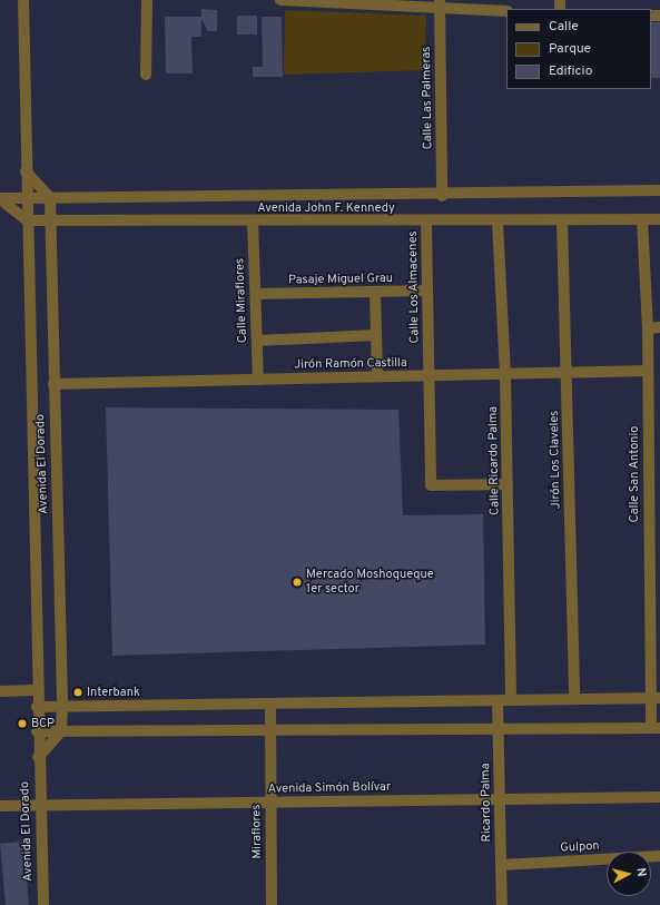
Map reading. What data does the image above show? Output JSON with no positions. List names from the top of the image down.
{
  "streets": {
    "street": [
      "Calle Las Palmeras",
      "Avenida John F. Kennedy",
      "Pasaje Miguel Grau",
      "Calle Los Almacenes",
      "Calle Miraflores",
      "Jirón Ramón Castilla",
      "Jirón Los Claveles",
      "Calle Ricardo Palma",
      "Avenida El Dorado",
      "Calle San Antonio",
      "Avenida Simón Bolívar",
      "Ricardo Palma",
      "Miraflores",
      "Gulpon"
    ]
  },
  "crossings": [
    ["Calle Las Palmeras", "Avenida John F. Kennedy"],
    ["Avenida John F. Kennedy", "Calle Los Almacenes"],
    ["Avenida John F. Kennedy", "Calle Miraflores"],
    ["Avenida John F. Kennedy", "Jirón Los Claveles"],
    ["Avenida John F. Kennedy", "Calle Ricardo Palma"],
    ["Avenida John F. Kennedy", "Avenida El Dorado"],
    ["Avenida John F. Kennedy", "Calle San Antonio"],
    ["Pasaje Miguel Grau", "Calle Los Almacenes"],
    ["Pasaje Miguel Grau", "Calle Miraflores"],
    ["Calle Los Almacenes", "Jirón Ramón Castilla"],
    ["Calle Los Almacenes", "Calle Ricardo Palma"],
    ["Calle Miraflores", "Jirón Ramón Castilla"],
    ["Jirón Ramón Castilla", "Jirón Los Claveles"],
    ["Jirón Ramón Castilla", "Calle Ricardo Palma"],
    ["Jirón Ramón Castilla", "Avenida El Dorado"],
    ["Jirón Ramón Castilla", "Calle San Antonio"],
    ["Avenida El Dorado", "Avenida Simón Bolívar"],
    ["Avenida Simón Bolívar", "Ricardo Palma"],
    ["Avenida Simón Bolívar", "Miraflores"],
    ["Ricardo Palma", "Gulpon"]
  ],
  "places": ["Mercado Moshoqueque 1er sector", "Interbank", "BCP"],
  "legend": ["Calle", "Parque", "Edificio"],
  "north": "right"
}
